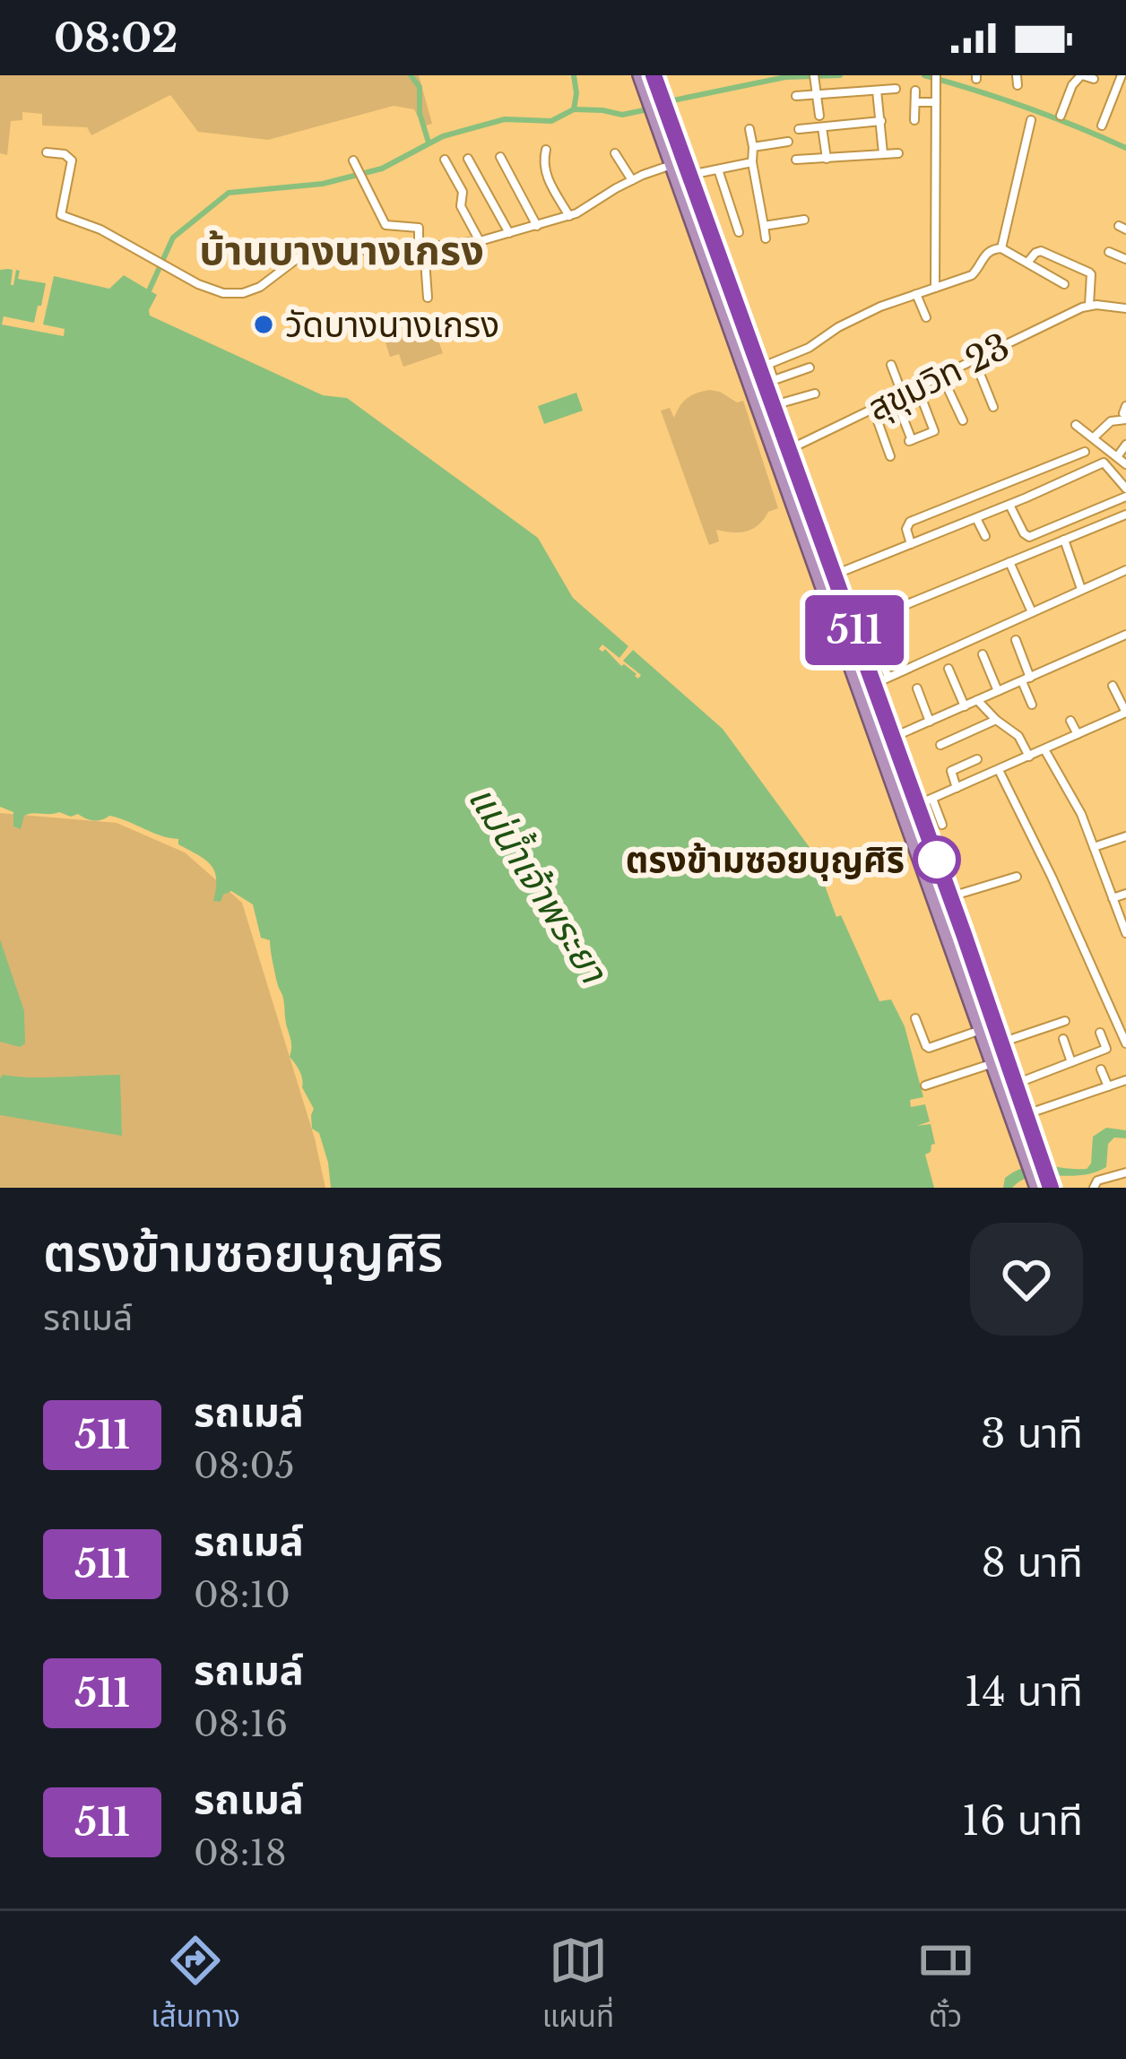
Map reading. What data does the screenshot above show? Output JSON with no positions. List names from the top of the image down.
{
  "streets": {
    "street": ["สุขุมวิท 23"]
  },
  "districts": ["บ้านบางนางเกรง"],
  "water": ["แม่น้ำเจ้าพระยา"],
  "places": ["วัดบางนางเกรง", "ตรงข้ามซอยบุญศิริ"],
  "lines": ["bus line 511"],
  "page": {
    "status": "08:02",
    "on_map": "511",
    "heading": ["ตรงข้ามซอยบุญศิริ", "รถเมล์"],
    "list": [
      {
        "mark": "511",
        "name": "รถเมล์",
        "note": "08:05",
        "value": "3 นาที"
      },
      {
        "mark": "511",
        "name": "รถเมล์",
        "note": "08:10",
        "value": "8 นาที"
      },
      {
        "mark": "511",
        "name": "รถเมล์",
        "note": "08:16",
        "value": "14 นาที"
      },
      {
        "mark": "511",
        "name": "รถเมล์",
        "note": "08:18",
        "value": "16 นาที"
      }
    ],
    "tabs": ["เส้นทาง", "แผนที่", "ตั๋ว"]
  }
}
